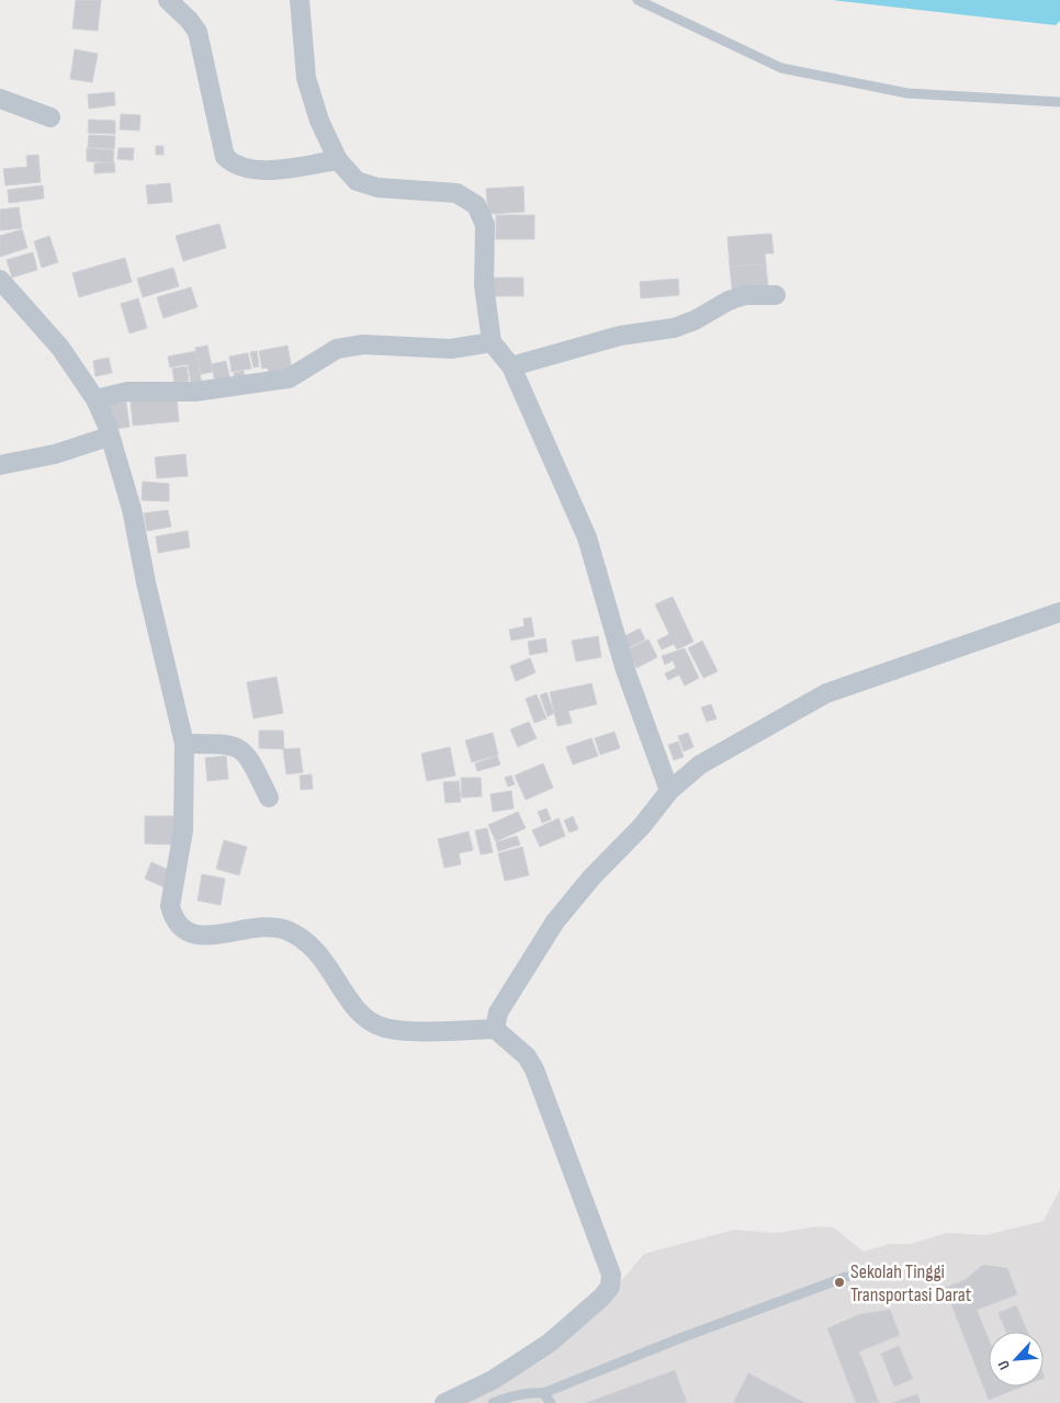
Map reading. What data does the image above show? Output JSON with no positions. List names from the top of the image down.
{
  "places": ["Sekolah Tinggi Transportasi Darat"],
  "north": "bottom left"
}
